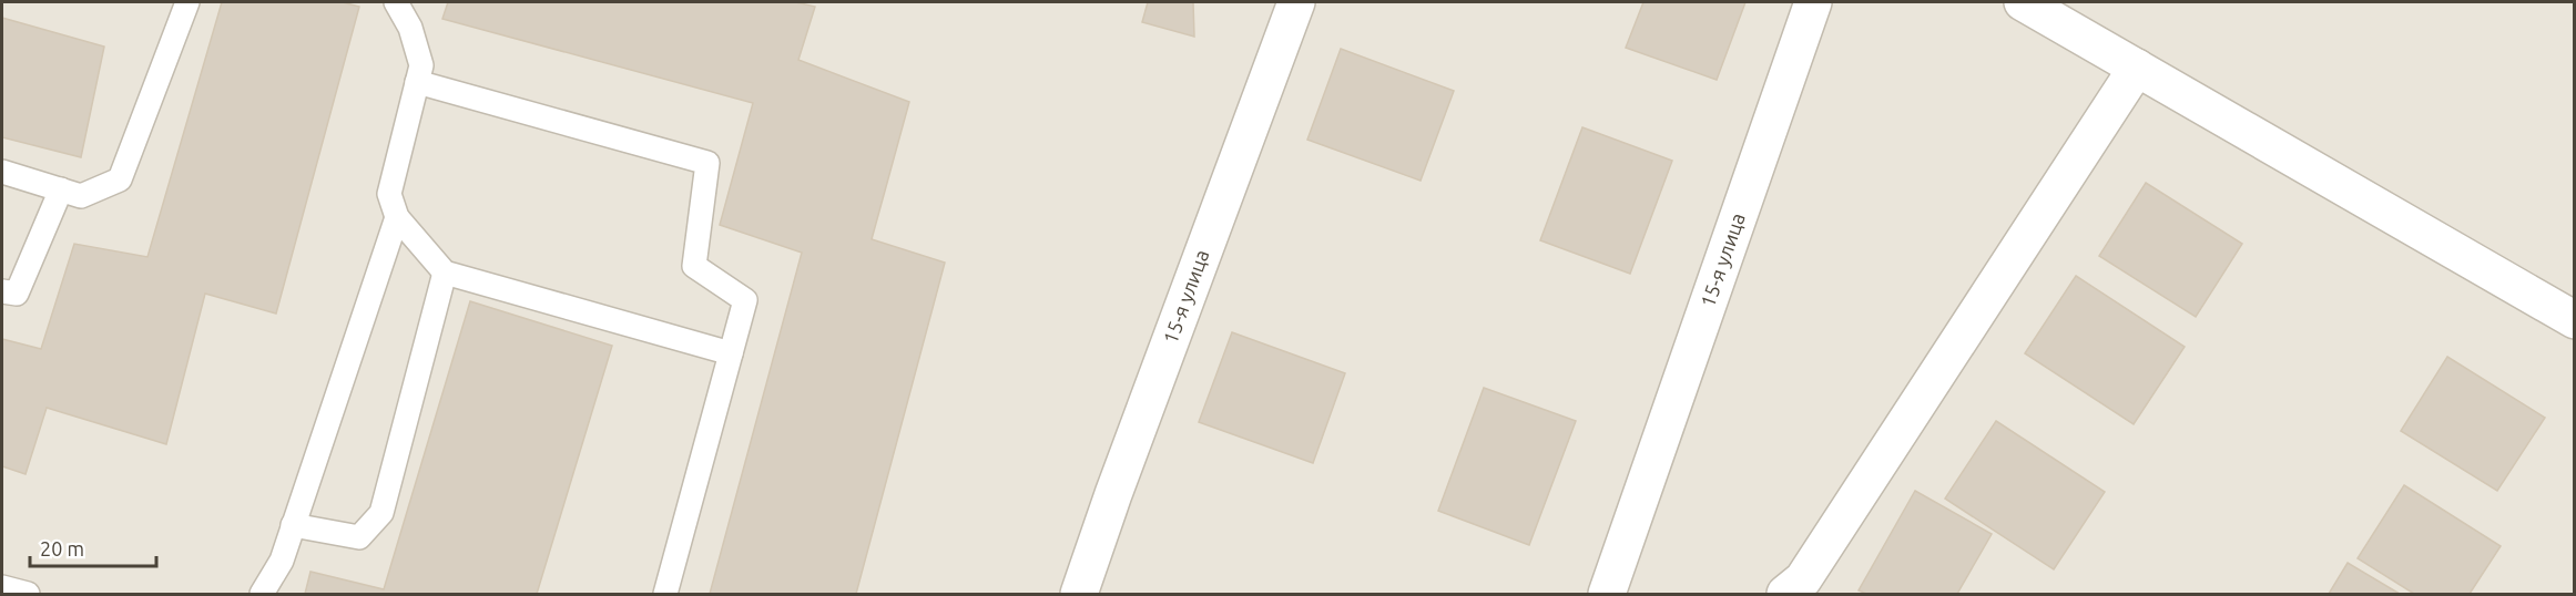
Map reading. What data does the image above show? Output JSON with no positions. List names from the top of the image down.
{
  "streets": {
    "street": ["15-я улица"]
  },
  "scale_bar": "20 m"
}
